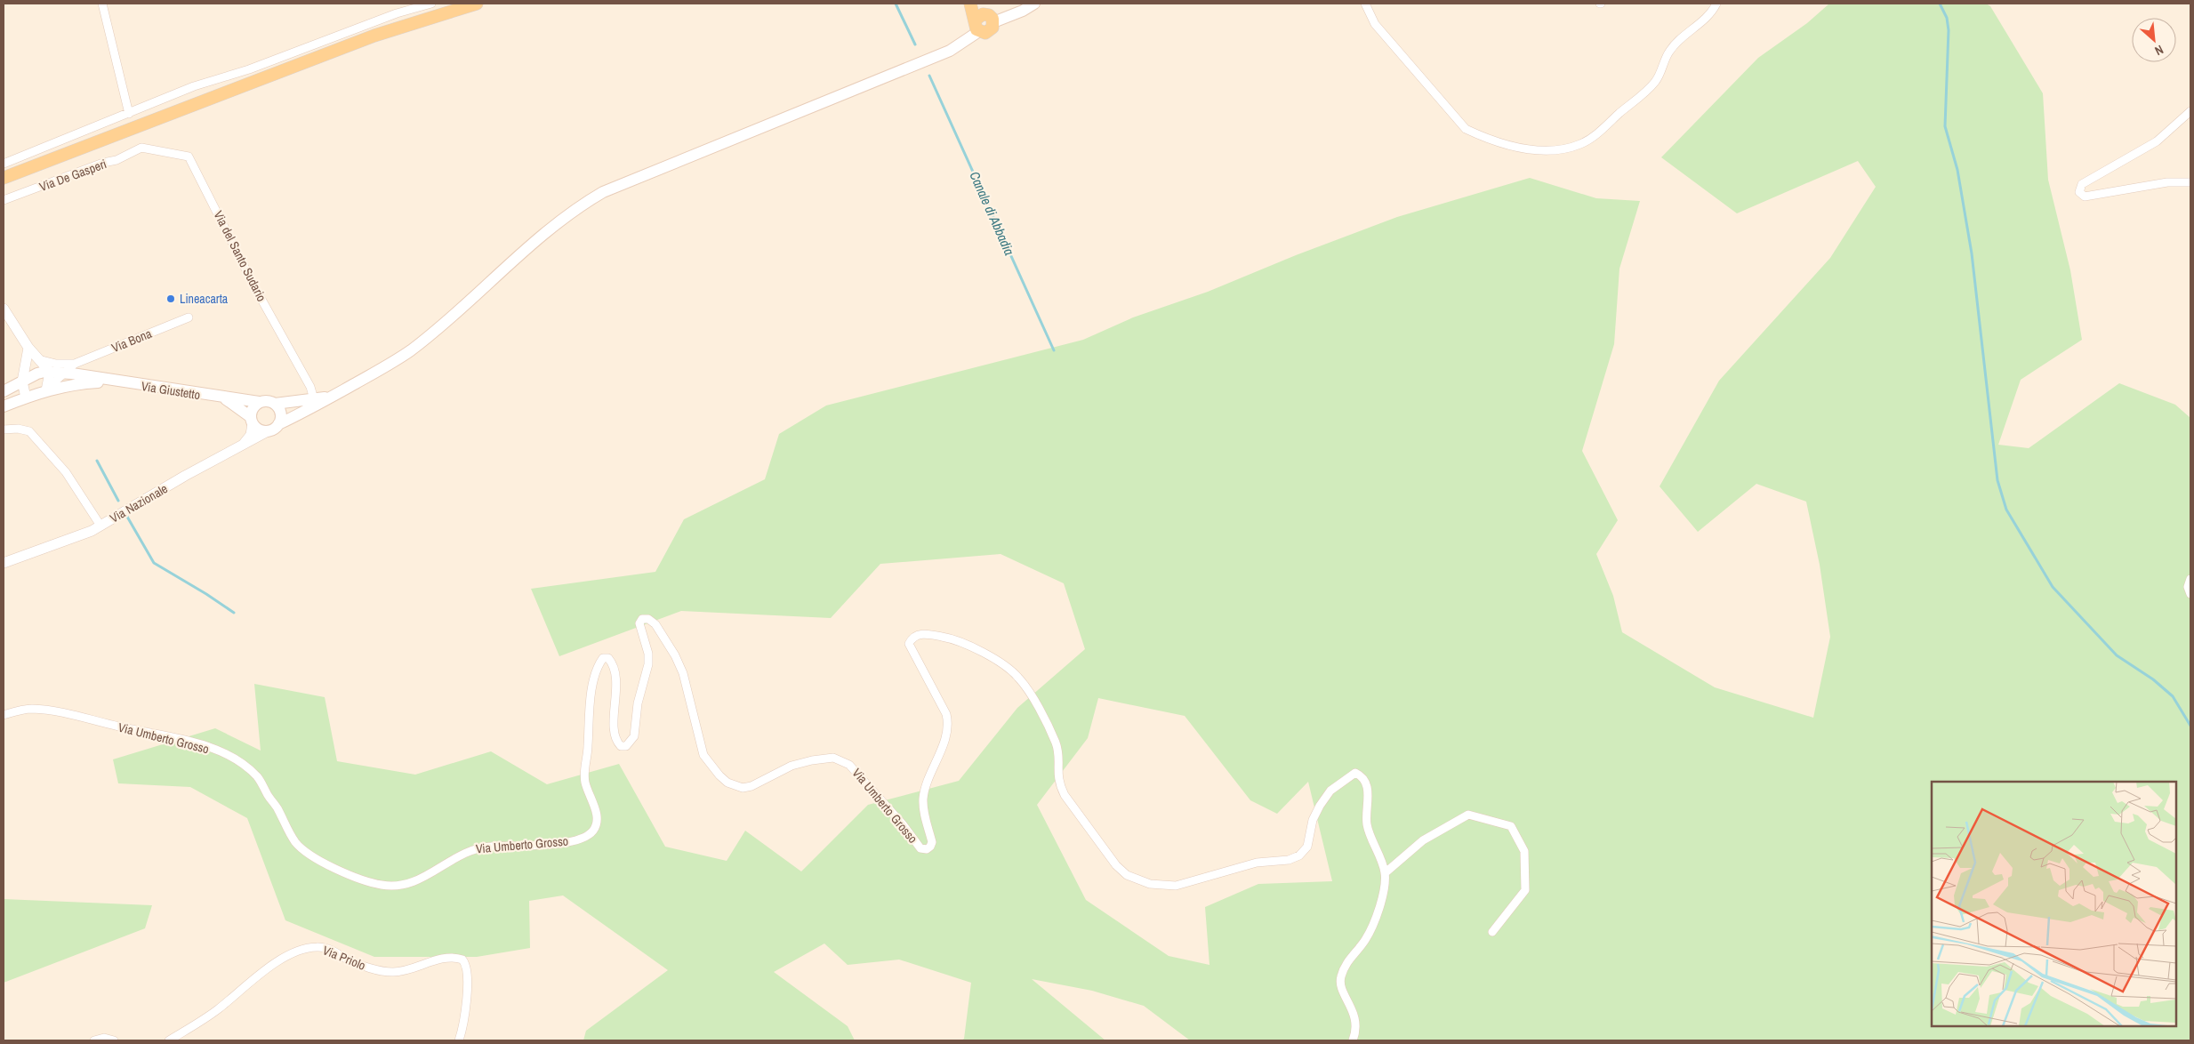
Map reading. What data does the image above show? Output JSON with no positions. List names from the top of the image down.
{
  "streets": {
    "main road": ["Via Giustetto"],
    "street": [
      "Via De Gasperi",
      "Via del Santo Sudario",
      "Via Bona",
      "Via Nazionale",
      "Via Umberto Grosso",
      "Via Priolo"
    ]
  },
  "crossings": [
    ["Via De Gasperi", "Via del Santo Sudario"],
    ["Via Giustetto", "Via Nazionale"]
  ],
  "water": ["Canale di Abbadia"],
  "places": ["Lineacarta"],
  "north": "bottom right"
}
